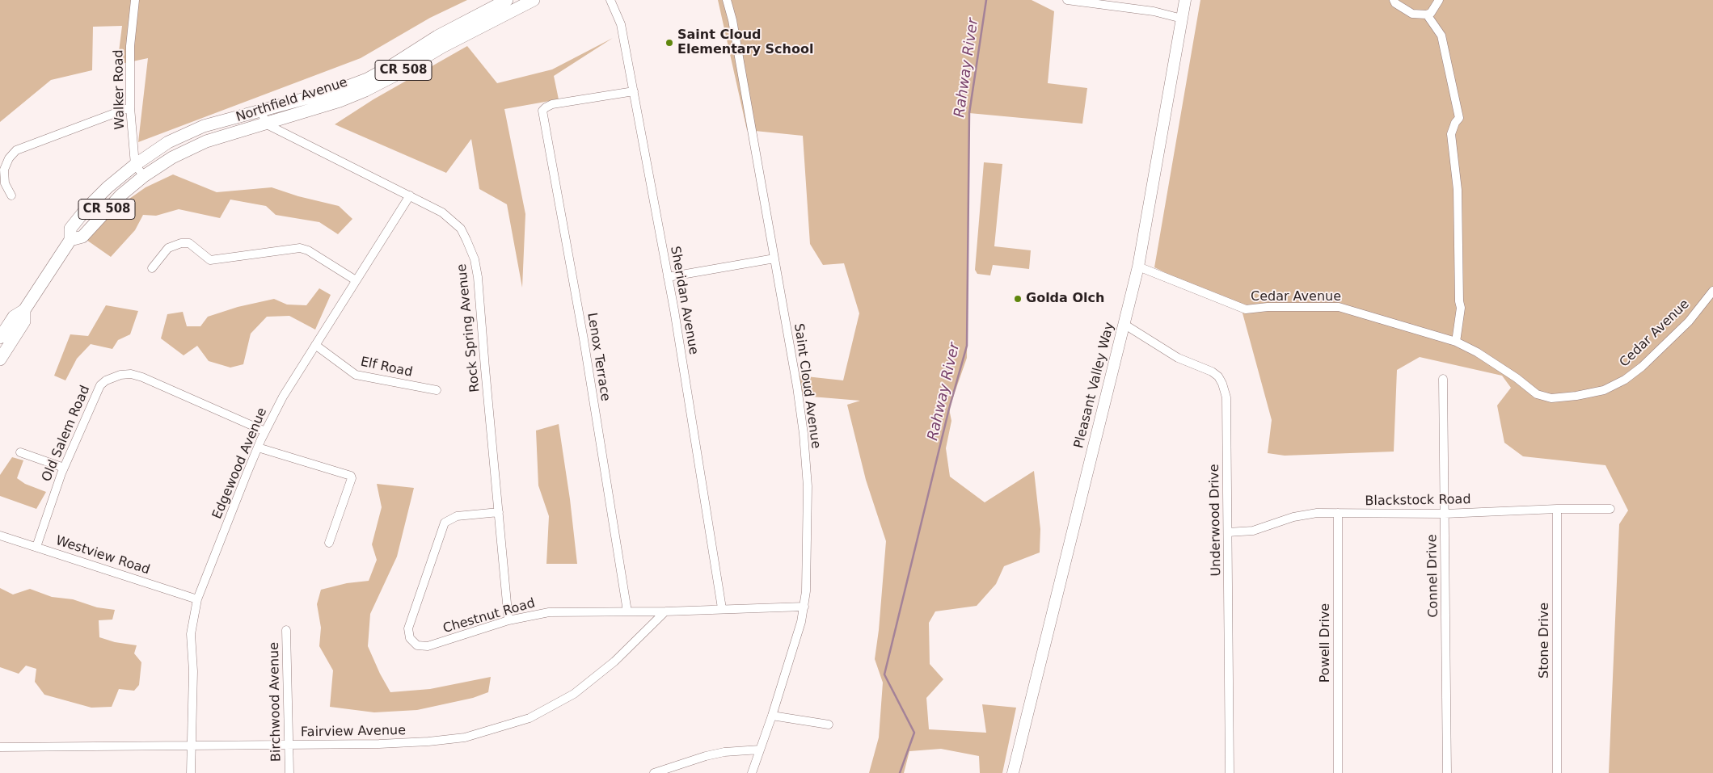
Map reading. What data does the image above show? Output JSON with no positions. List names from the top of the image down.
{
  "streets": {
    "main road": ["CR 508", "Northfield Avenue", "Pleasant Valley Way"],
    "street": [
      "Walker Road",
      "Cedar Avenue",
      "Sheridan Avenue",
      "Rock Spring Avenue",
      "Lenox Terrace",
      "Elf Road",
      "Saint Cloud Avenue",
      "Old Salem Road",
      "Edgewood Avenue",
      "Blackstock Road",
      "Underwood Drive",
      "Westview Road",
      "Connel Drive",
      "Chestnut Road",
      "Stone Drive",
      "Powell Drive",
      "Birchwood Avenue",
      "Fairview Avenue"
    ]
  },
  "crossings": [
    ["Walker Road", "Northfield Avenue"],
    ["Northfield Avenue", "Rock Spring Avenue"],
    ["Cedar Avenue", "Pleasant Valley Way"],
    ["Sheridan Avenue", "Lenox Terrace"],
    ["Sheridan Avenue", "Chestnut Road"],
    ["Rock Spring Avenue", "Edgewood Avenue"],
    ["Rock Spring Avenue", "Chestnut Road"],
    ["Lenox Terrace", "Chestnut Road"],
    ["Elf Road", "Edgewood Avenue"],
    ["Pleasant Valley Way", "Underwood Drive"],
    ["Saint Cloud Avenue", "Chestnut Road"],
    ["Old Salem Road", "Edgewood Avenue"],
    ["Old Salem Road", "Westview Road"],
    ["Edgewood Avenue", "Westview Road"],
    ["Edgewood Avenue", "Fairview Avenue"],
    ["Blackstock Road", "Underwood Drive"],
    ["Blackstock Road", "Connel Drive"],
    ["Blackstock Road", "Stone Drive"],
    ["Blackstock Road", "Powell Drive"],
    ["Chestnut Road", "Fairview Avenue"],
    ["Birchwood Avenue", "Fairview Avenue"]
  ],
  "water": ["Rahway River"],
  "places": ["Saint Cloud Elementary School", "Golda Olch"]
}
